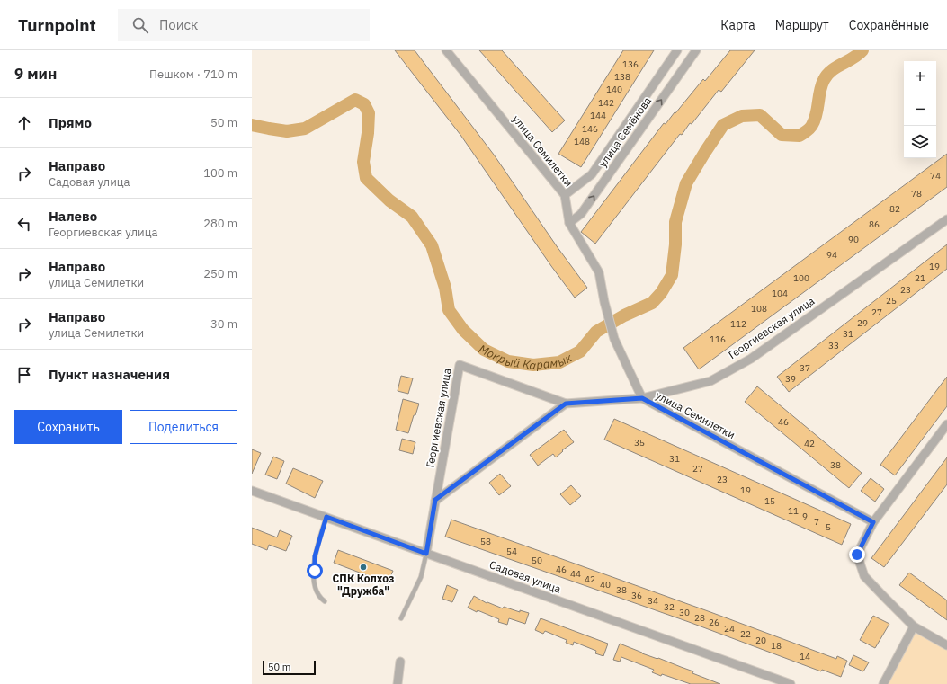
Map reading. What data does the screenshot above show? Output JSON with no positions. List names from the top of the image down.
{
  "streets": {
    "street": [
      "улица Семёнова",
      "улица Семилетки",
      "Георгиевская улица",
      "Садовая улица"
    ]
  },
  "crossings": [
    ["улица Семёнова", "улица Семилетки"],
    ["улица Семилетки", "Георгиевская улица"],
    ["Георгиевская улица", "Садовая улица"]
  ],
  "water": ["Мокрый Карамык"],
  "places": ["СПК Колхоз \"Дружба\""],
  "house_numbers": [
    "136",
    "138",
    "140",
    "142",
    "144",
    "146",
    "148",
    "74",
    "78",
    "82",
    "86",
    "90",
    "94",
    "19",
    "100",
    "21",
    "23",
    "104",
    "25",
    "108",
    "27",
    "29",
    "112",
    "31",
    "116",
    "33",
    "37",
    "39",
    "46",
    "35",
    "42",
    "31",
    "38",
    "27",
    "23",
    "19",
    "15",
    "11",
    "9",
    "7",
    "5",
    "58",
    "54",
    "50",
    "46",
    "44",
    "42",
    "40",
    "38",
    "36",
    "34",
    "32",
    "30",
    "28",
    "26",
    "24",
    "22",
    "20",
    "18",
    "14"
  ],
  "scale_bar": "50 m",
  "page": {
    "header": "Turnpoint",
    "search": "Поиск",
    "nav": ["Карта", "Маршрут", "Сохранённые"],
    "heading": ["9 мин", "Пешком · 710 m"],
    "map_buttons": ["+", "−"],
    "list": [
      ["Прямо", "50 m"],
      ["Направо", "Садовая улица", "100 m"],
      ["Налево", "Георгиевская улица", "280 m"],
      ["Направо", "улица Семилетки", "250 m"],
      ["Направо", "улица Семилетки", "30 m"],
      "Пункт назначения"
    ],
    "buttons": ["Сохранить", "Поделиться"],
    "scale": "50 m"
  }
}
